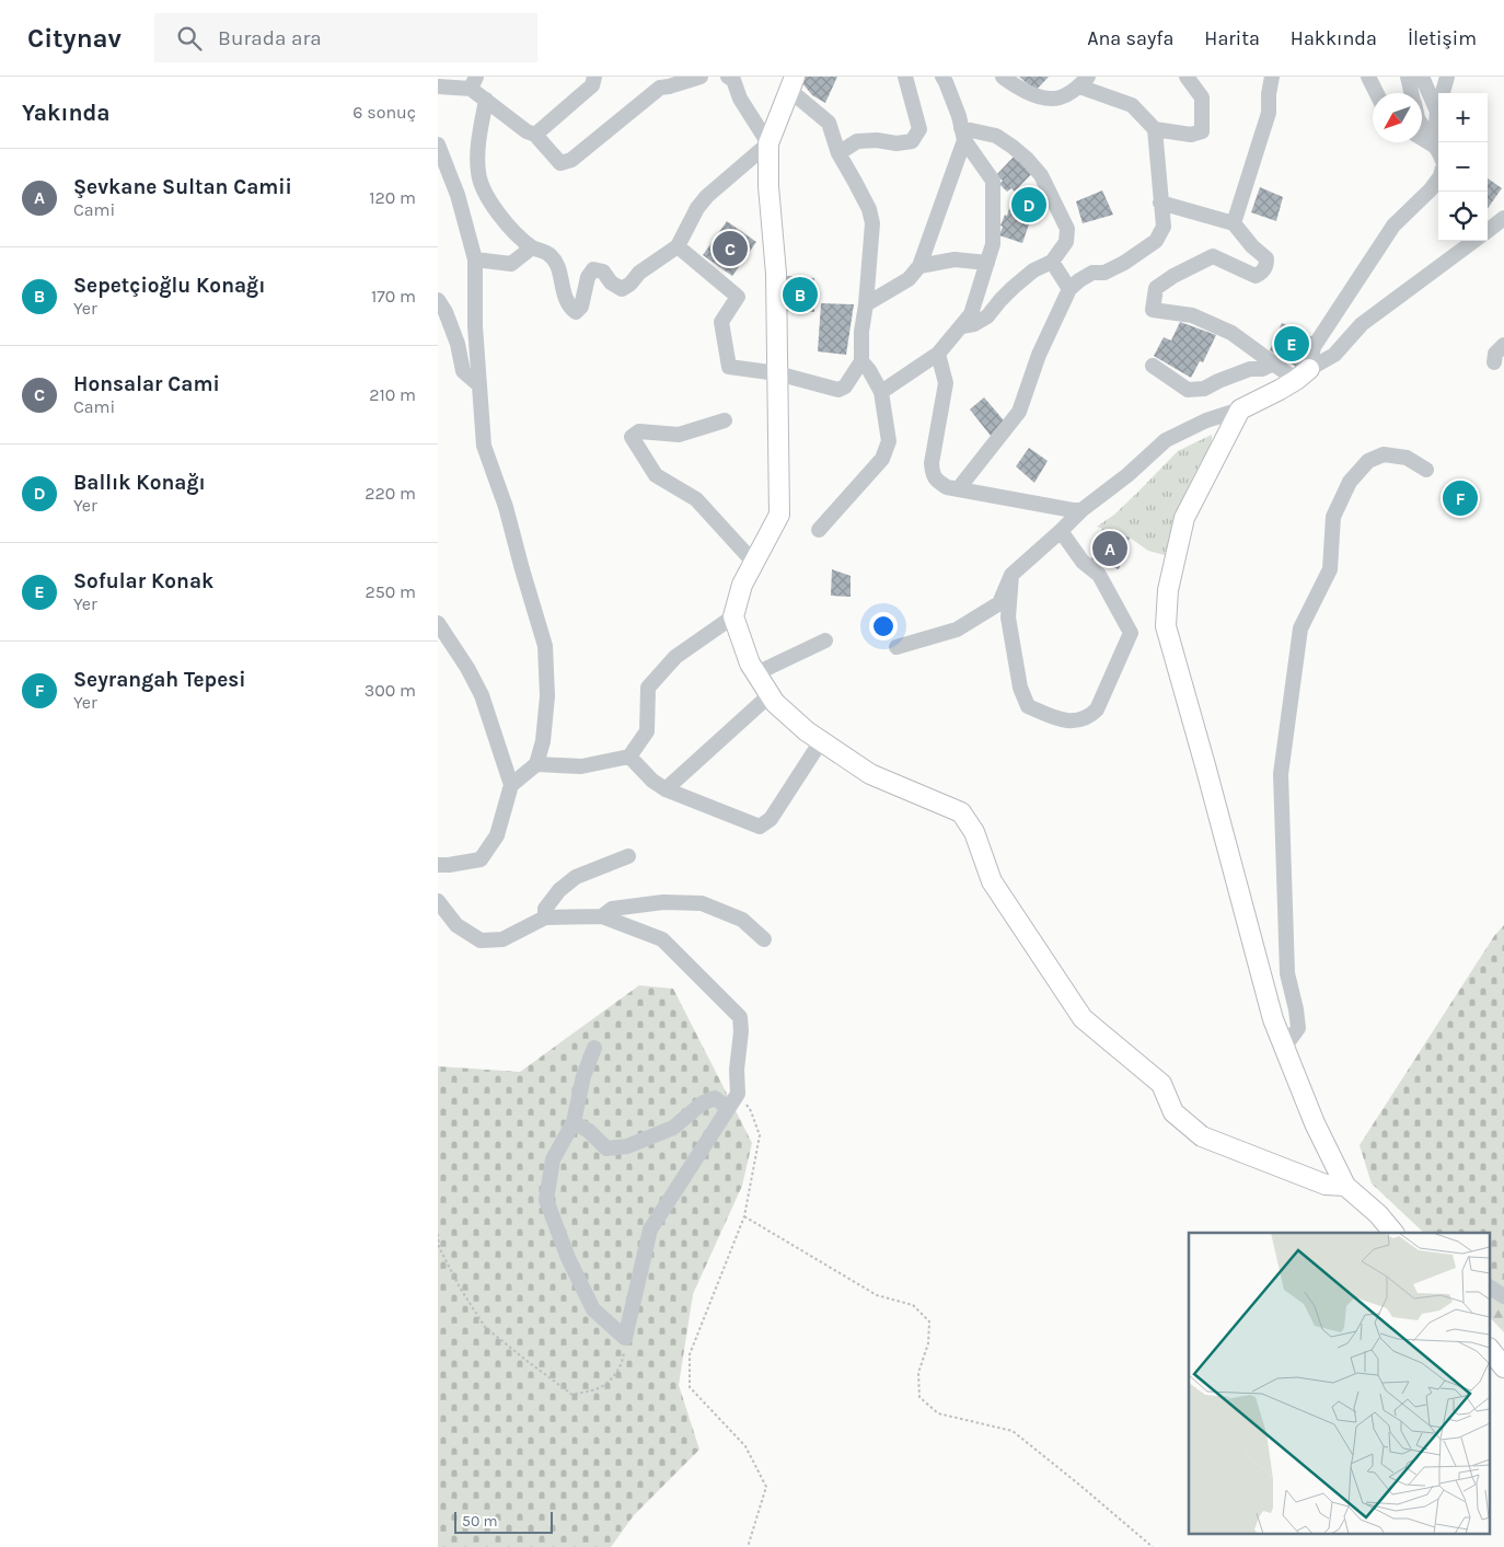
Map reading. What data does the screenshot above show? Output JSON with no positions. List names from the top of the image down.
{
  "scale_bar": "50 m",
  "north": "bottom left",
  "page": {
    "header": "Citynav",
    "search": "Burada ara",
    "nav": [
      "Ana sayfa",
      "Harita",
      "Hakkında",
      "İletişim"
    ],
    "heading": ["Yakında", "6 sonuç"],
    "map_buttons": ["+", "−"],
    "list": [
      {
        "mark": "A",
        "name": "Şevkane Sultan Camii",
        "note": "Cami",
        "value": "120 m"
      },
      {
        "mark": "B",
        "name": "Sepetçioğlu Konağı",
        "note": "Yer",
        "value": "170 m"
      },
      {
        "mark": "C",
        "name": "Honsalar Cami",
        "note": "Cami",
        "value": "210 m"
      },
      {
        "mark": "D",
        "name": "Ballık Konağı",
        "note": "Yer",
        "value": "220 m"
      },
      {
        "mark": "E",
        "name": "Sofular Konak",
        "note": "Yer",
        "value": "250 m"
      },
      {
        "mark": "F",
        "name": "Seyrangah Tepesi",
        "note": "Yer",
        "value": "300 m"
      }
    ],
    "pins": [
      "D",
      "C",
      "B",
      "E",
      "F",
      "A"
    ],
    "scale": "50 m"
  }
}
